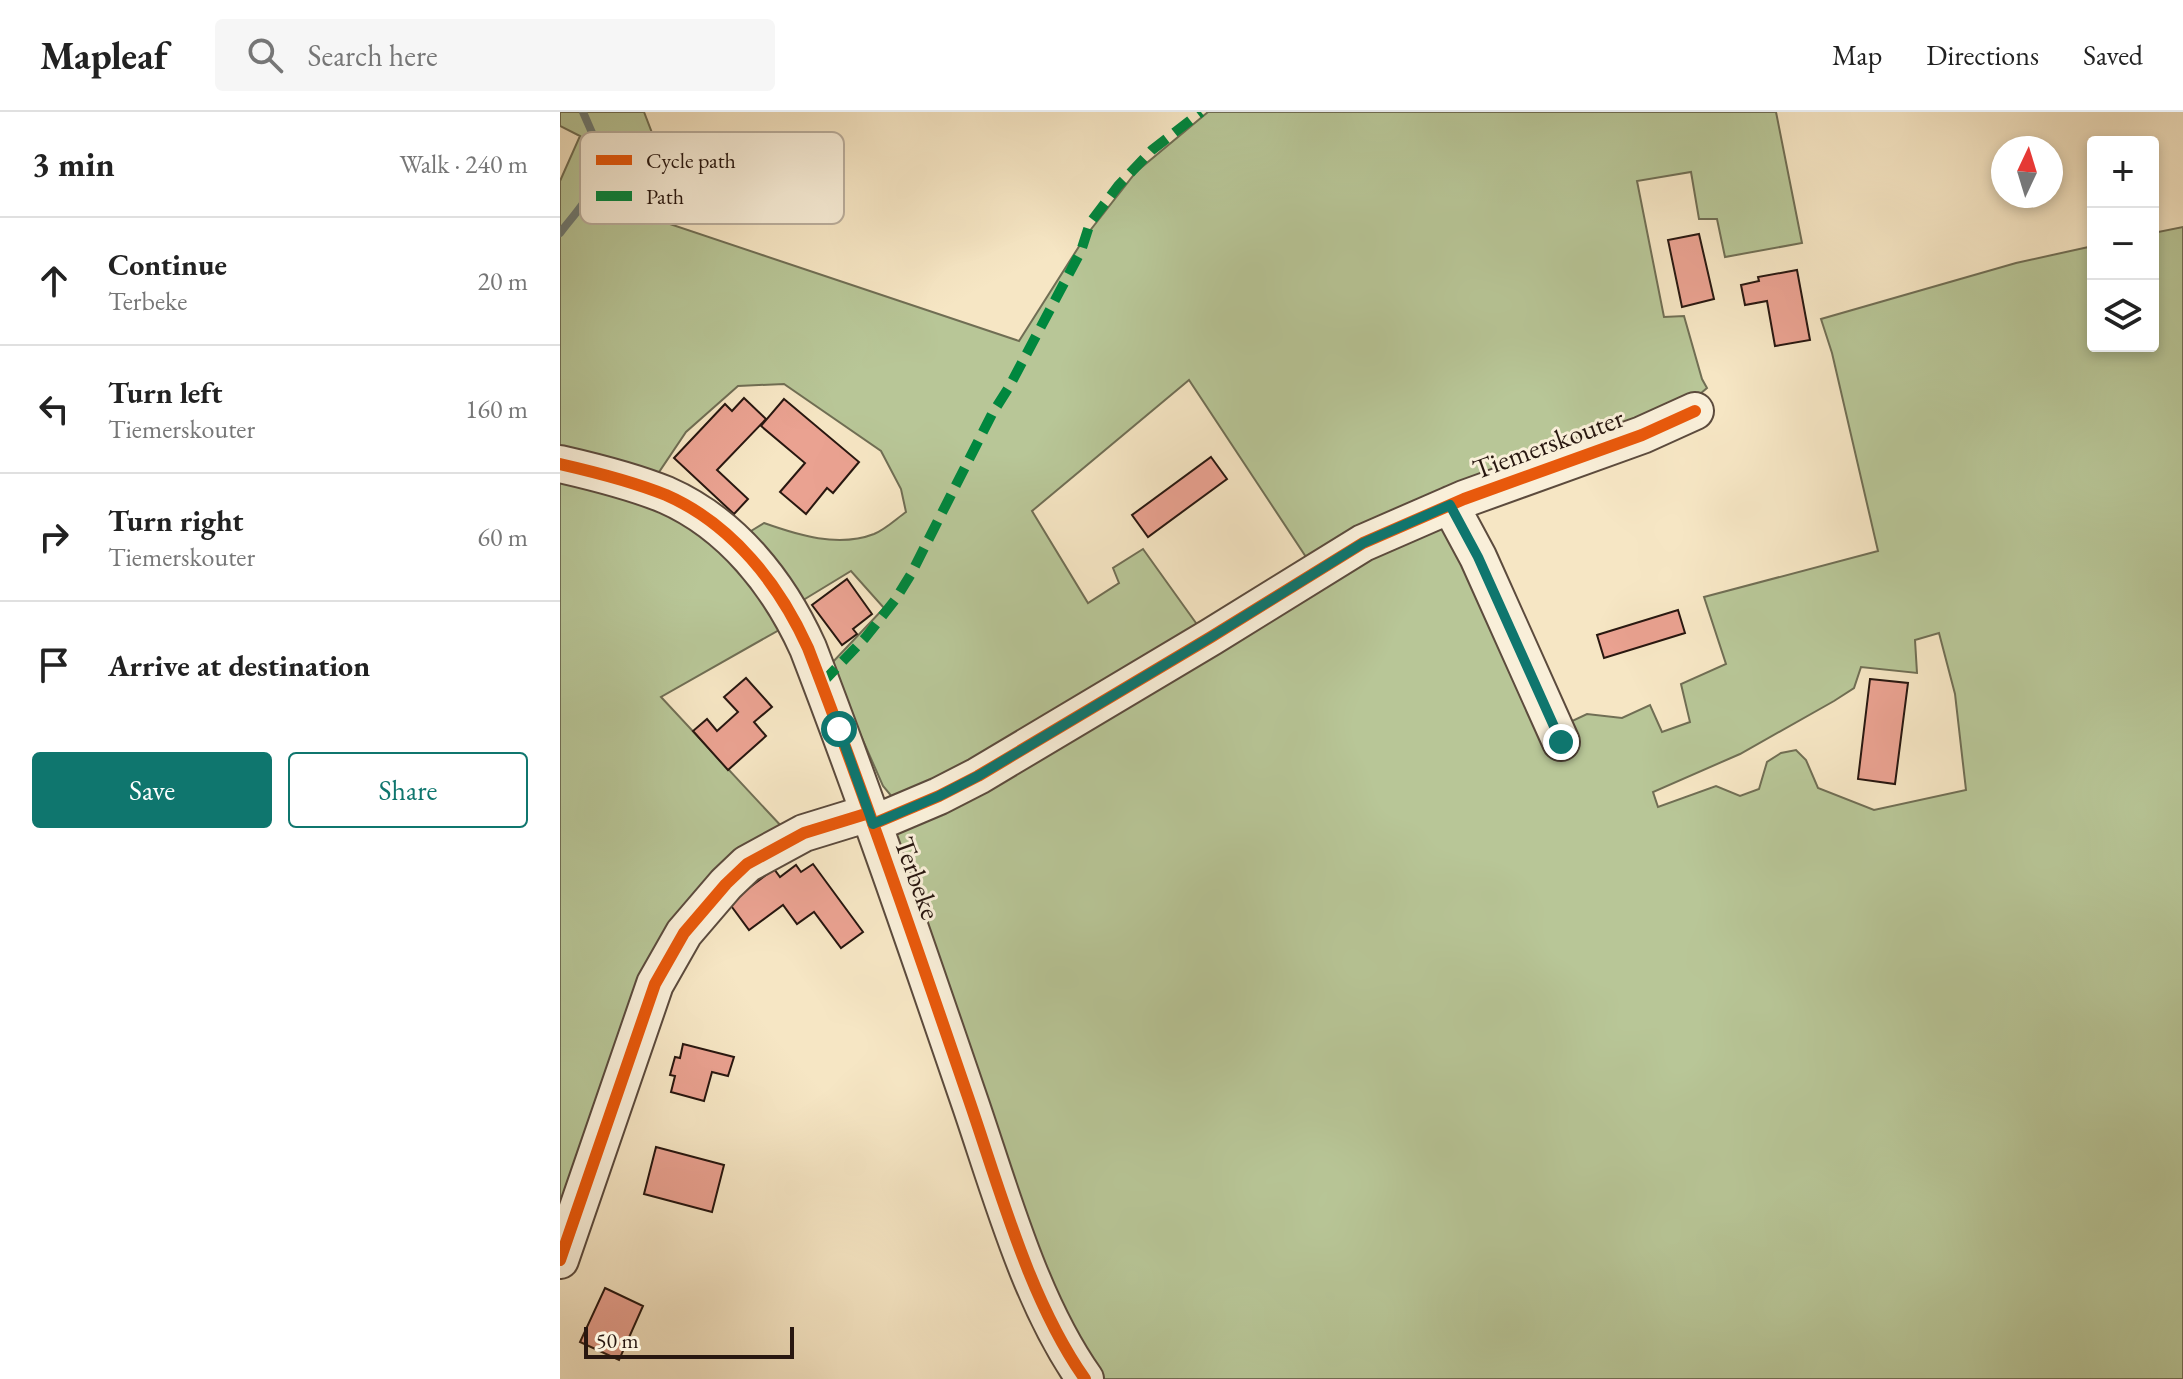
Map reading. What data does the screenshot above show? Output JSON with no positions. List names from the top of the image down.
{
  "streets": {
    "street": ["Tiemerskouter", "Terbeke"]
  },
  "crossings": [
    ["Tiemerskouter", "Terbeke"]
  ],
  "legend": ["Cycle path", "Path"],
  "scale_bar": "50 m",
  "north": "top",
  "page": {
    "header": "Mapleaf",
    "search": "Search here",
    "nav": ["Map", "Directions", "Saved"],
    "heading": ["3 min", "Walk · 240 m"],
    "map_buttons": ["+", "−"],
    "list": [
      ["Continue", "Terbeke", "20 m"],
      ["Turn left", "Tiemerskouter", "160 m"],
      ["Turn right", "Tiemerskouter", "60 m"],
      "Arrive at destination"
    ],
    "buttons": ["Save", "Share"],
    "scale": "50 m"
  }
}
